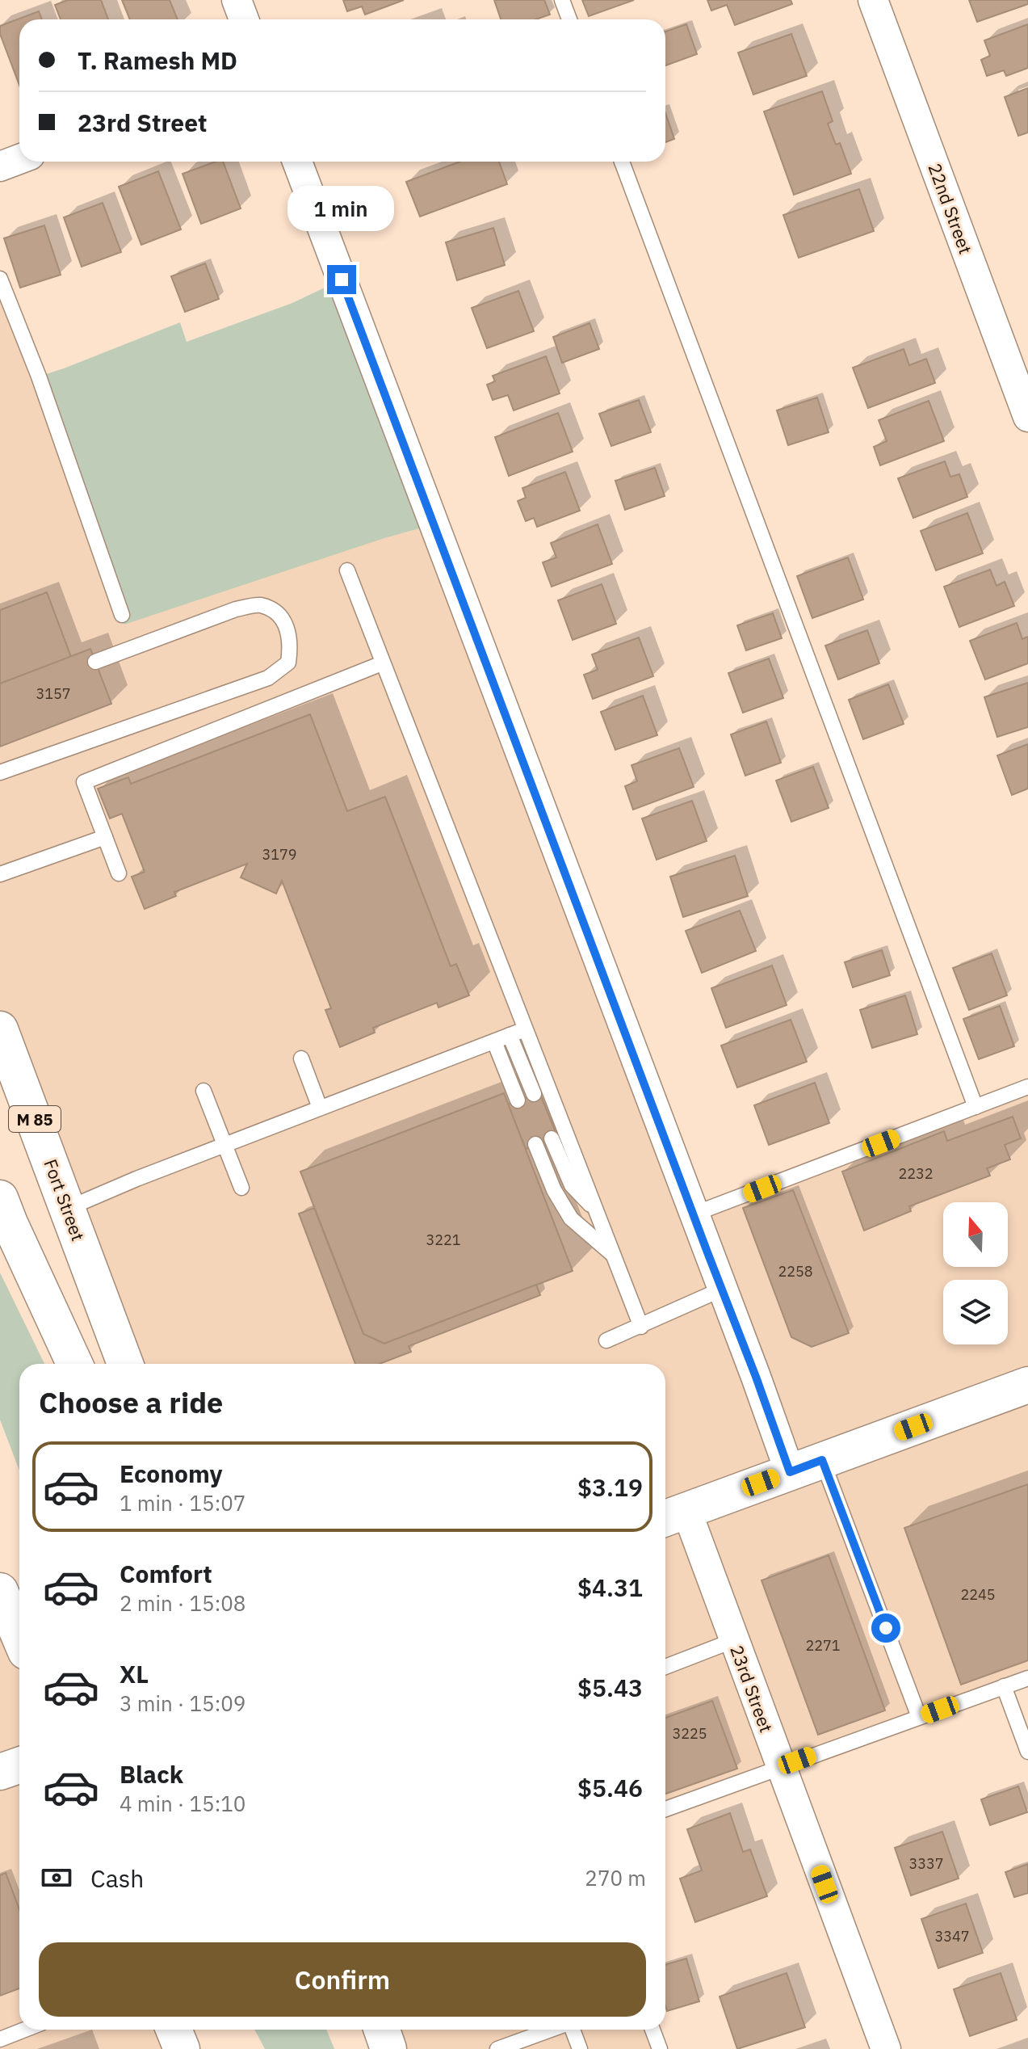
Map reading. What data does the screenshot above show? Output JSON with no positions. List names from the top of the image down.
{
  "streets": {
    "main road": ["M 85", "Fort Street"],
    "street": ["22nd Street", "23rd Street"]
  },
  "house_numbers": [
    "3157",
    "3179",
    "2232",
    "3221",
    "2258",
    "2245",
    "2271",
    "3225",
    "3337",
    "3347"
  ],
  "north": "top",
  "page": {
    "banner": ["T. Ramesh MD", "23rd Street"],
    "bubble": "1 min",
    "heading": "Choose a ride",
    "list": [
      {
        "name": "Economy",
        "note": "1 min · 15:07",
        "value": "$3.19"
      },
      {
        "name": "Comfort",
        "note": "2 min · 15:08",
        "value": "$4.31"
      },
      {
        "name": "XL",
        "note": "3 min · 15:09",
        "value": "$5.43"
      },
      {
        "name": "Black",
        "note": "4 min · 15:10",
        "value": "$5.46"
      }
    ],
    "pay": ["Cash", "270 m"],
    "buttons": "Confirm"
  }
}
